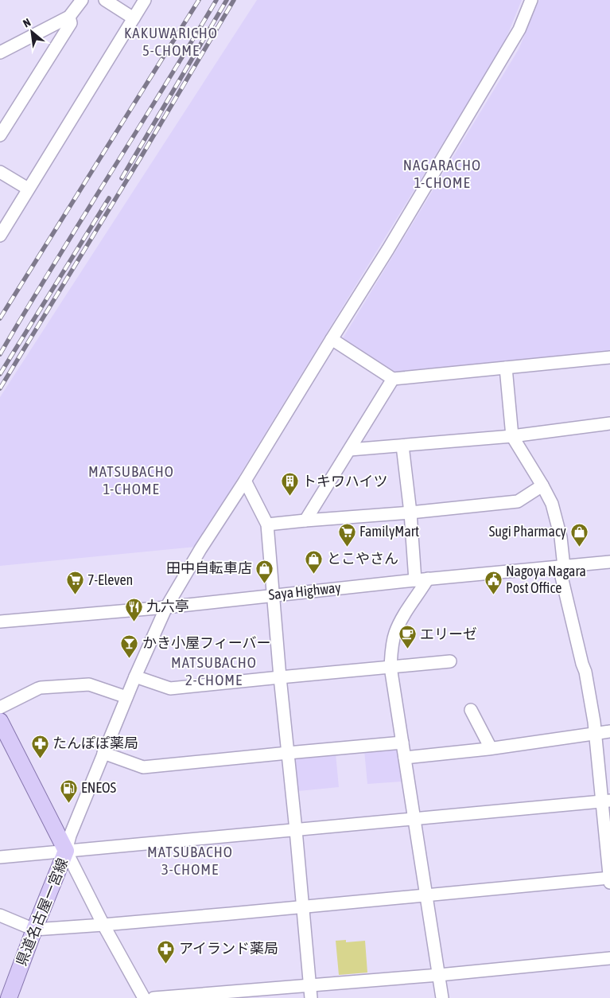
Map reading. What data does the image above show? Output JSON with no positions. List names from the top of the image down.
{
  "streets": {
    "main road": ["県道名古屋一宮線"],
    "street": ["Saya Highway"]
  },
  "districts": [
    "KAKUWARICHO 5-CHOME",
    "NAGARACHO 1-CHOME",
    "MATSUBACHO 1-CHOME",
    "MATSUBACHO 2-CHOME",
    "MATSUBACHO 3-CHOME"
  ],
  "places": {
    "building": ["トキワハイツ"],
    "supermarket": ["FamilyMart", "7-Eleven"],
    "shop": ["Sugi Pharmacy", "とこやさん", "田中自転車店"],
    "public building": ["Nagoya Nagara Post Office"],
    "restaurant": ["九六亭"],
    "cafe": ["エリーゼ"],
    "bar": ["かき小屋フィーバー"],
    "pharmacy": ["たんぽぽ薬局", "アイランド薬局"],
    "fuel station": ["ENEOS"]
  },
  "north": "top left"
}
